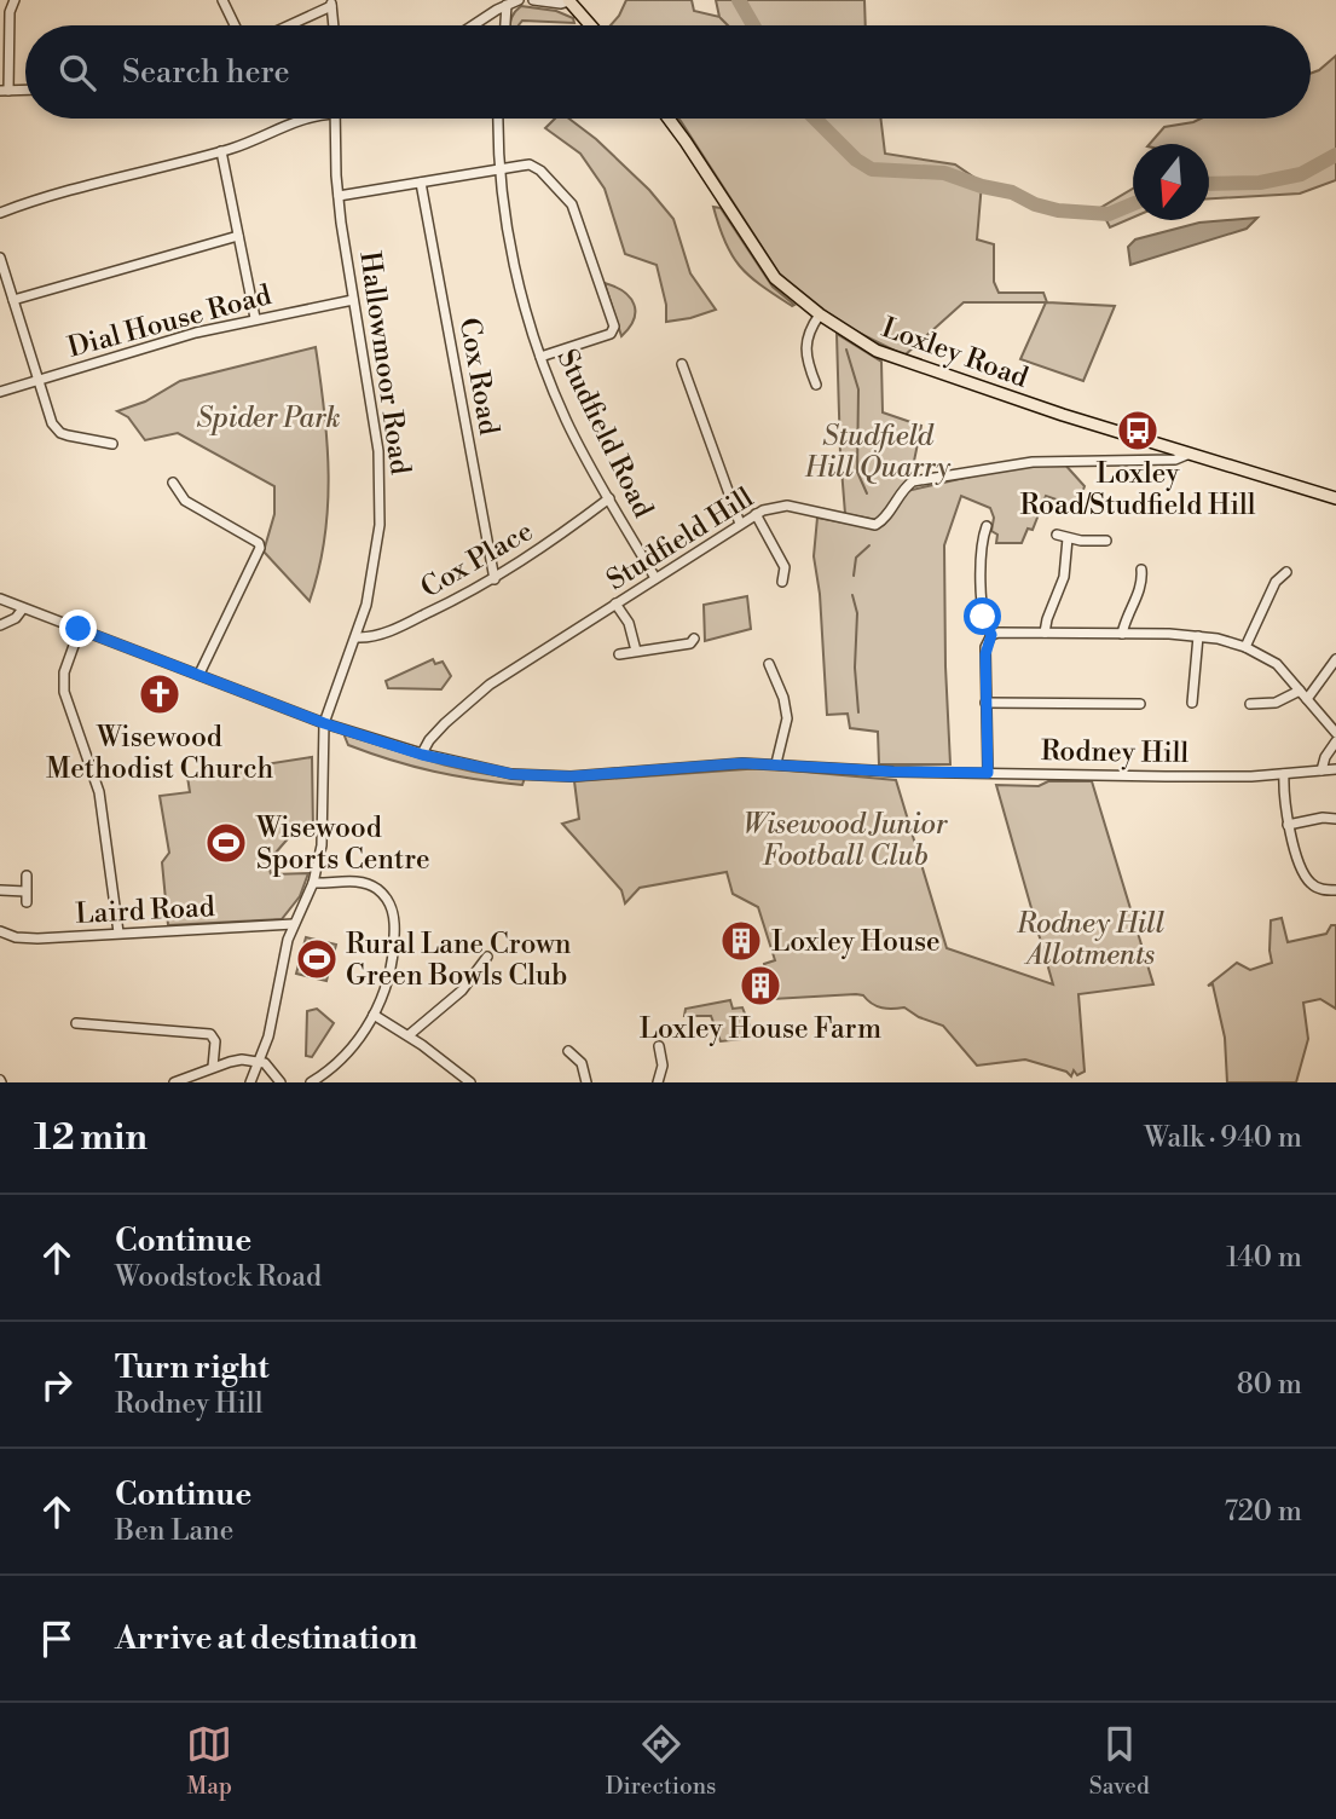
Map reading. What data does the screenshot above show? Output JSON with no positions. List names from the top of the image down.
{
  "streets": {
    "main road": ["Loxley Road"],
    "street": [
      "Dial House Road",
      "Hallowmoor Road",
      "Cox Road",
      "Studfield Road",
      "Studfield Hill",
      "Cox Place",
      "Rodney Hill",
      "Laird Road"
    ]
  },
  "crossings": [
    ["Dial House Road", "Hallowmoor Road"],
    ["Loxley Road", "Studfield Hill"],
    ["Hallowmoor Road", "Cox Place"],
    ["Hallowmoor Road", "Rodney Hill"],
    ["Hallowmoor Road", "Laird Road"],
    ["Cox Road", "Cox Place"],
    ["Studfield Road", "Studfield Hill"],
    ["Studfield Road", "Cox Place"],
    ["Studfield Hill", "Rodney Hill"]
  ],
  "parks": [
    "Spider Park",
    "Studfield Hill Quarry",
    "Wisewood Junior Football Club",
    "Rodney Hill Allotments"
  ],
  "places": {
    "bus stop": ["Loxley Road/Studfield Hill"],
    "church": ["Wisewood Methodist Church"],
    "sports": ["Wisewood Sports Centre", "Rural Lane Crown Green Bowls Club"],
    "building": ["Loxley House", "Loxley House Farm"]
  },
  "north": "bottom",
  "page": {
    "search": "Search here",
    "heading": ["12 min", "Walk · 940 m"],
    "list": [
      ["Continue", "Woodstock Road", "140 m"],
      ["Turn right", "Rodney Hill", "80 m"],
      ["Continue", "Ben Lane", "720 m"],
      "Arrive at destination"
    ],
    "nav": ["Map", "Directions", "Saved"]
  }
}
